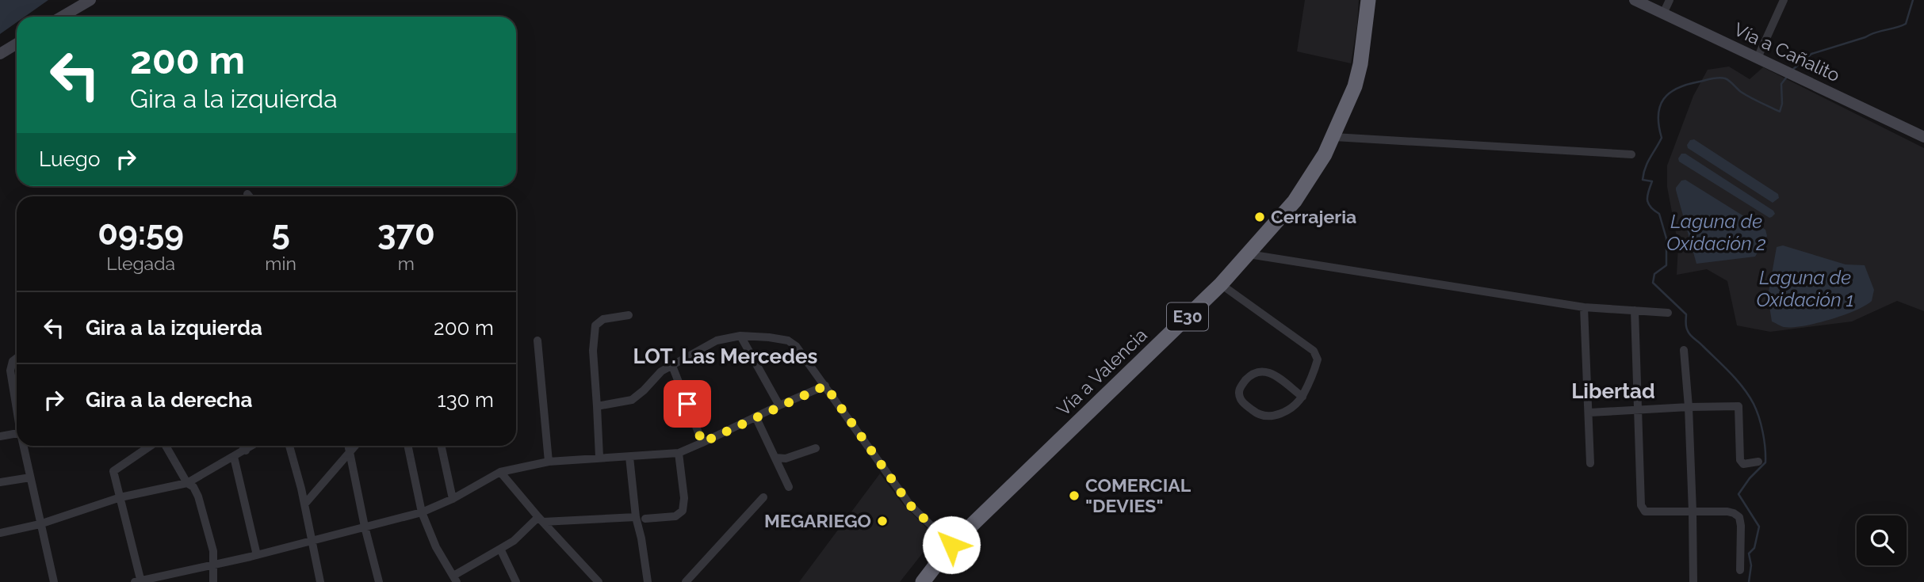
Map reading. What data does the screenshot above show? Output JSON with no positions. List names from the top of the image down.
{
  "streets": {
    "highway": ["E30", "Vía a Valencia"],
    "main road": ["Vía a Cañalito"]
  },
  "districts": ["LOT. Las Mercedes", "Libertad"],
  "water": ["Laguna de Oxidación 2", "Laguna de Oxidación 1"],
  "places": ["Cerrajeria", "COMERCIAL \"DEVIES\"", "MEGARIEGO"],
  "page": {
    "turn": ["200 m", "Gira a la izquierda"],
    "then": "Luego",
    "eta": [
      "09:59",
      "Llegada",
      "5",
      "min",
      "370",
      "m"
    ],
    "list": [
      {
        "name": "Gira a la izquierda",
        "value": "200 m"
      },
      {
        "name": "Gira a la derecha",
        "value": "130 m"
      }
    ]
  }
}
